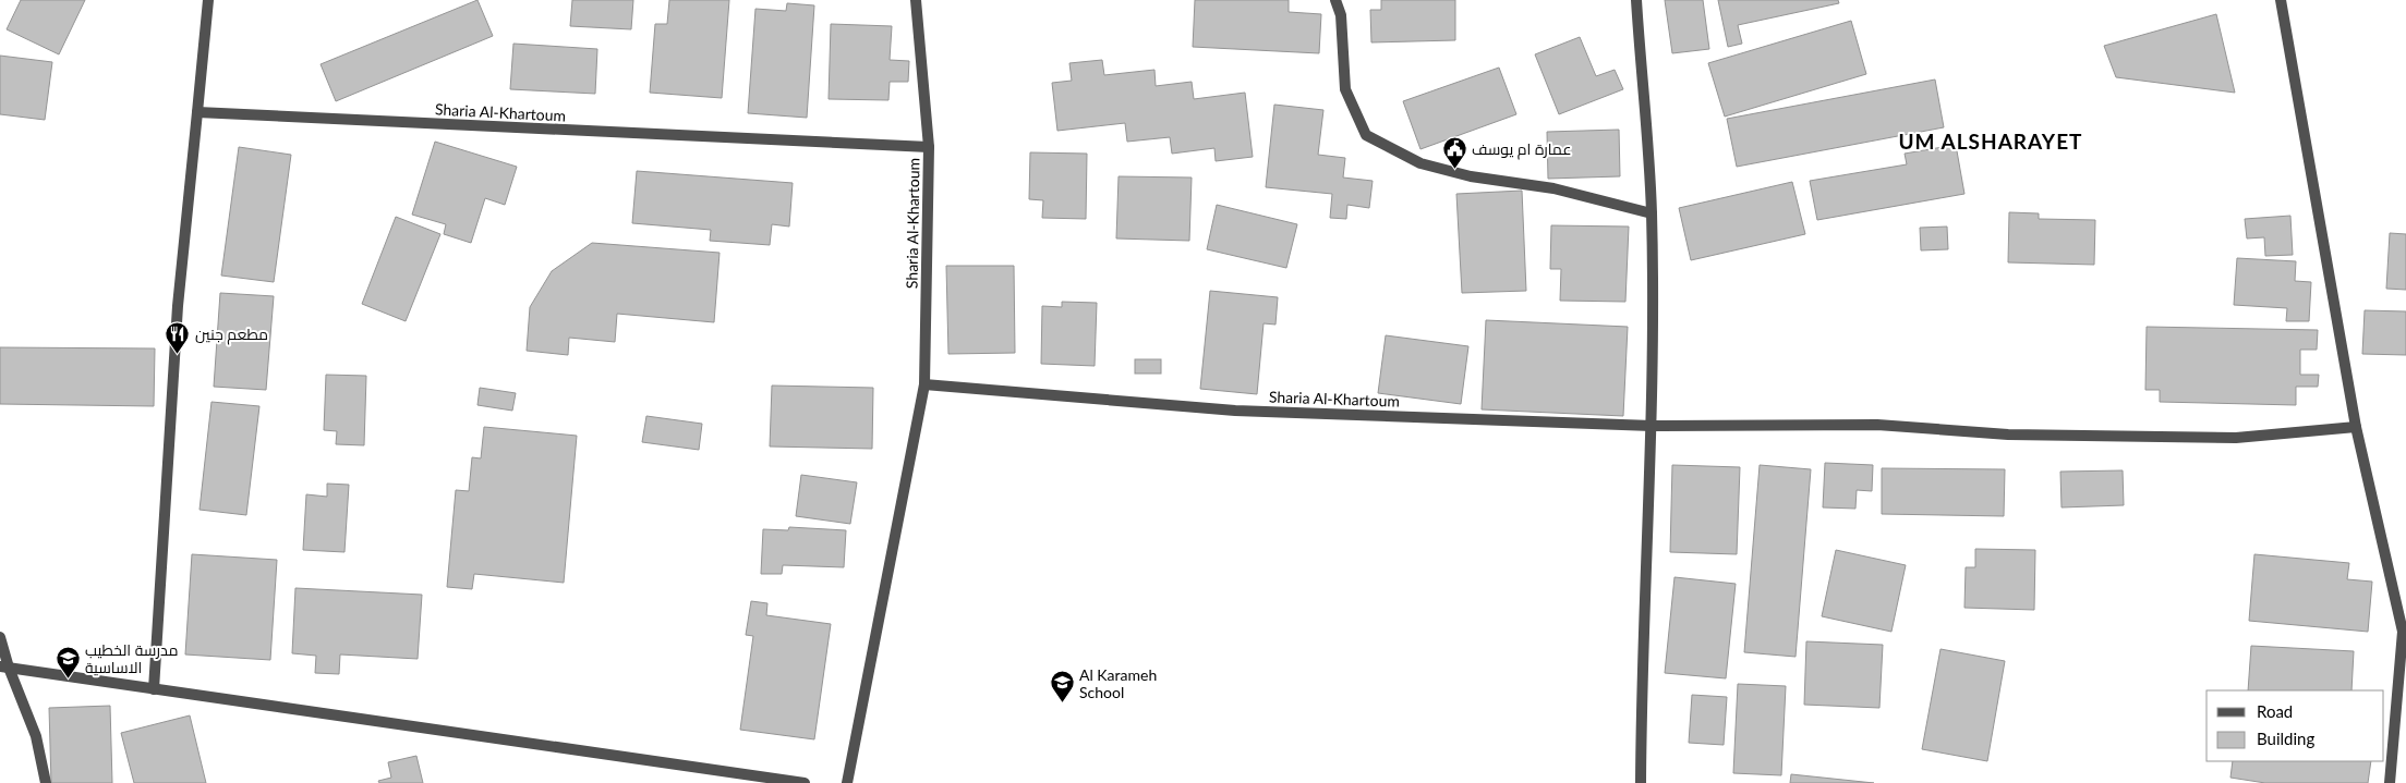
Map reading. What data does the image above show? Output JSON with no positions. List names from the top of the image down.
{
  "streets": {
    "street": ["Sharia Al-Khartoum"]
  },
  "districts": ["UM ALSHARAYET"],
  "places": {
    "public building": ["عمارة ام يوسف"],
    "restaurant": ["مطعم جنين"],
    "school or university": ["مدرسة الخطيب الاساسية", "Al Karameh School"]
  },
  "legend": ["Road", "Building"]
}
